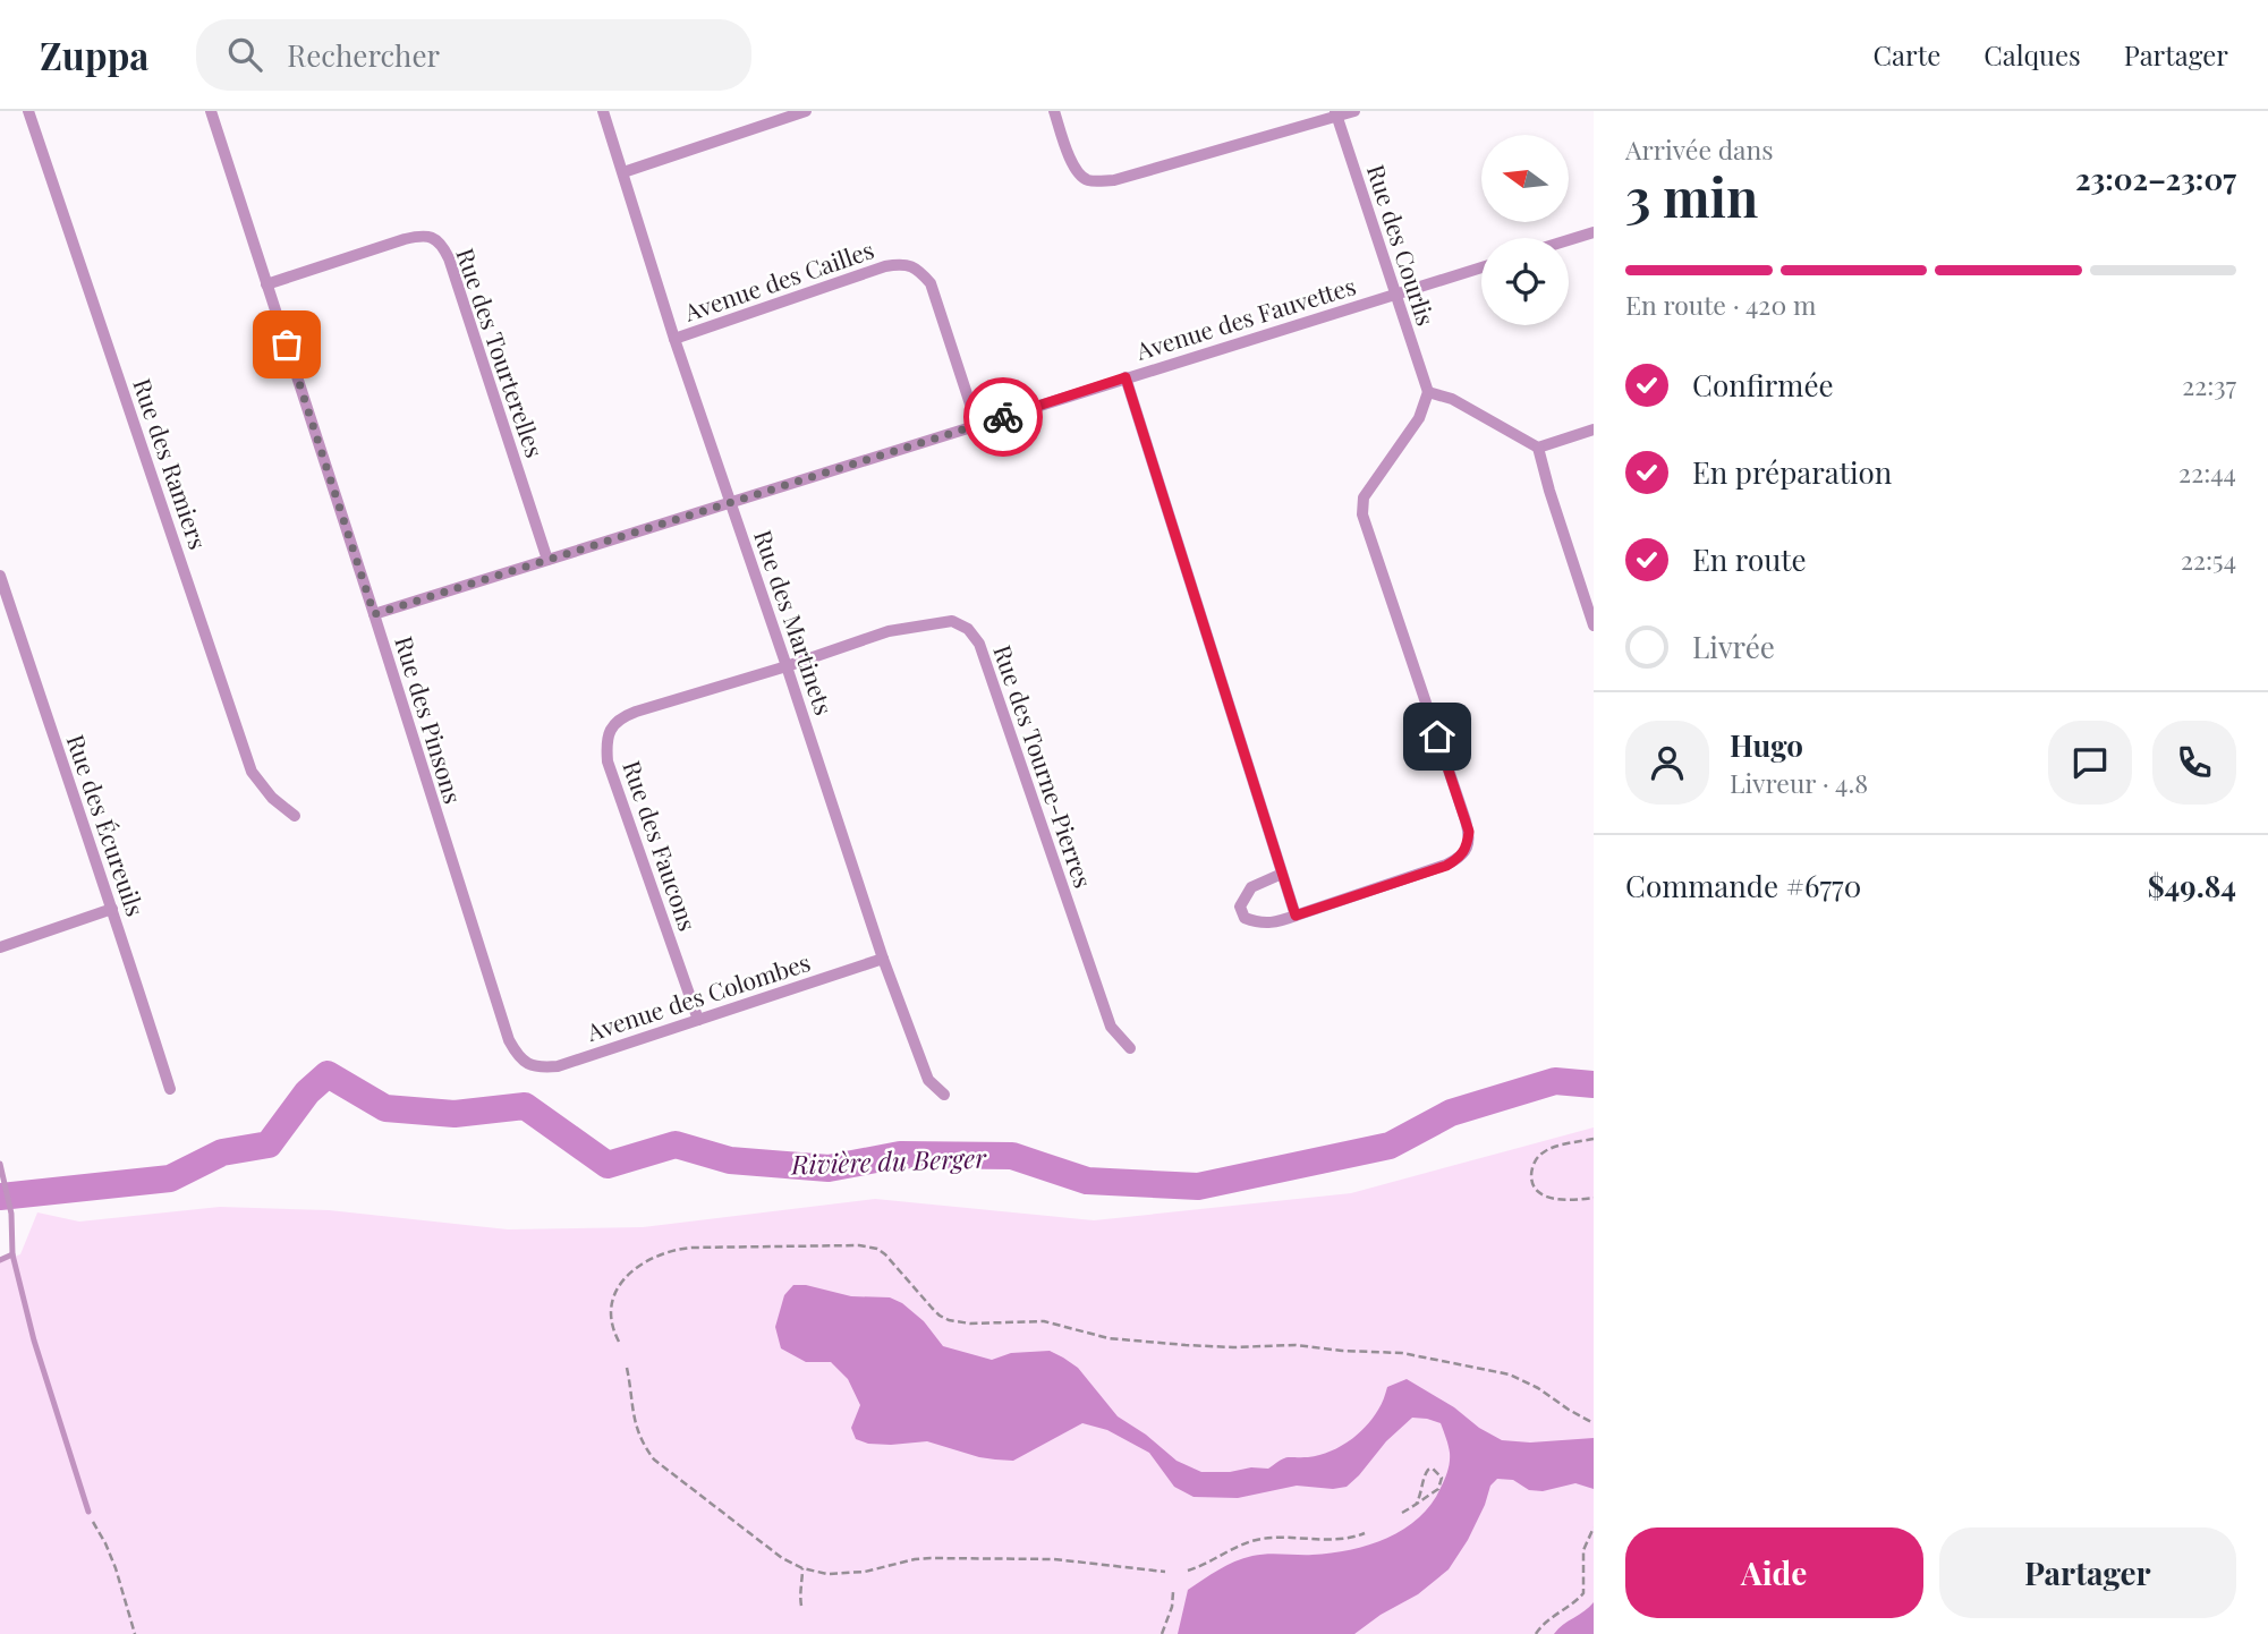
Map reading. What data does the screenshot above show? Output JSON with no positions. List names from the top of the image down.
{
  "streets": {
    "street": [
      "Rue des Courlis",
      "Avenue des Cailles",
      "Avenue des Fauvettes",
      "Rue des Tourterelles",
      "Rue des Ramiers",
      "Rue des Martinets",
      "Rue des Pinsons",
      "Rue des Tourne-Pierres",
      "Rue des Écureuils",
      "Rue des Faucons",
      "Avenue des Colombes"
    ]
  },
  "crossings": [
    ["Rue des Courlis", "Avenue des Fauvettes"],
    ["Avenue des Cailles", "Avenue des Fauvettes"],
    ["Avenue des Cailles", "Rue des Martinets"],
    ["Avenue des Fauvettes", "Rue des Tourterelles"],
    ["Avenue des Fauvettes", "Rue des Martinets"],
    ["Avenue des Fauvettes", "Rue des Pinsons"],
    ["Rue des Tourterelles", "Rue des Pinsons"],
    ["Rue des Martinets", "Rue des Tourne-Pierres"],
    ["Rue des Martinets", "Rue des Faucons"],
    ["Rue des Martinets", "Avenue des Colombes"],
    ["Rue des Pinsons", "Avenue des Colombes"],
    ["Rue des Tourne-Pierres", "Rue des Faucons"],
    ["Rue des Faucons", "Avenue des Colombes"]
  ],
  "water": ["Rivière du Berger"],
  "north": "left",
  "page": {
    "header": "Zuppa",
    "search": "Rechercher",
    "nav": ["Carte", "Calques", "Partager"],
    "heading": ["3 min", "Arrivée dans", "23:02–23:07"],
    "panel": [
      "Hugo",
      "Livreur · 4.8",
      "Commande #6770",
      "$49.84"
    ],
    "bar": "En route · 420 m",
    "list": [
      ["Confirmée", "22:37"],
      ["En préparation", "22:44"],
      ["En route", "22:54"],
      "Livrée"
    ],
    "buttons": ["Aide", "Partager"]
  }
}
